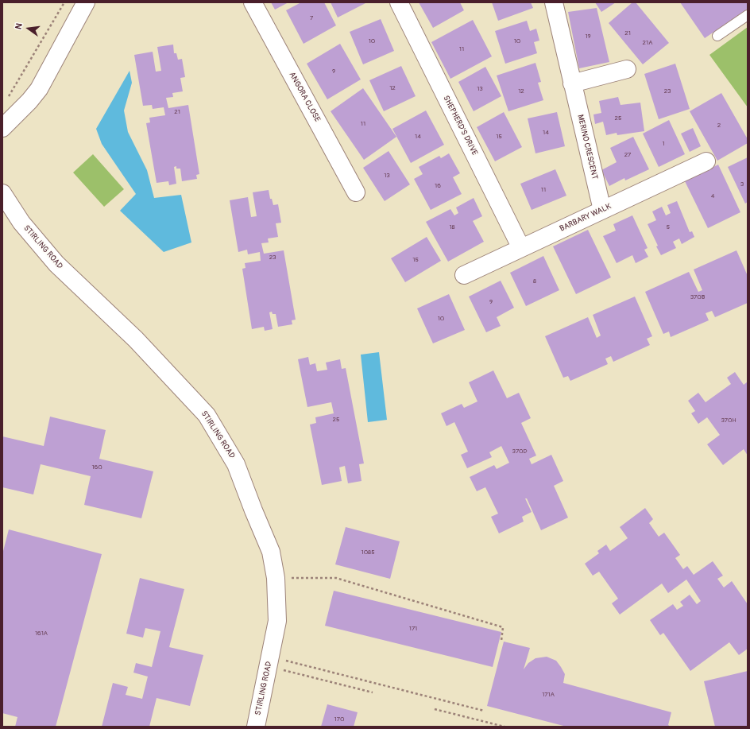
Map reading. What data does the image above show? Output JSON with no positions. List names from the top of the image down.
{
  "streets": {
    "street": [
      "ANGORA CLOSE",
      "SHEPHERD'S DRIVE",
      "MERINO CRESCENT",
      "BARBARY WALK",
      "STIRLING ROAD"
    ]
  },
  "crossings": [
    ["SHEPHERD'S DRIVE", "BARBARY WALK"],
    ["MERINO CRESCENT", "BARBARY WALK"]
  ],
  "house_numbers": [
    "7",
    "21",
    "19",
    "10",
    "10",
    "21A",
    "11",
    "9",
    "12",
    "13",
    "12",
    "23",
    "21",
    "25",
    "11",
    "2",
    "14",
    "14",
    "15",
    "1",
    "27",
    "13",
    "3",
    "16",
    "11",
    "4",
    "18",
    "5",
    "23",
    "15",
    "8",
    "370B",
    "9",
    "10",
    "25",
    "370H",
    "370D",
    "160",
    "1085",
    "171",
    "161A",
    "171A",
    "170"
  ],
  "north": "left"
}
